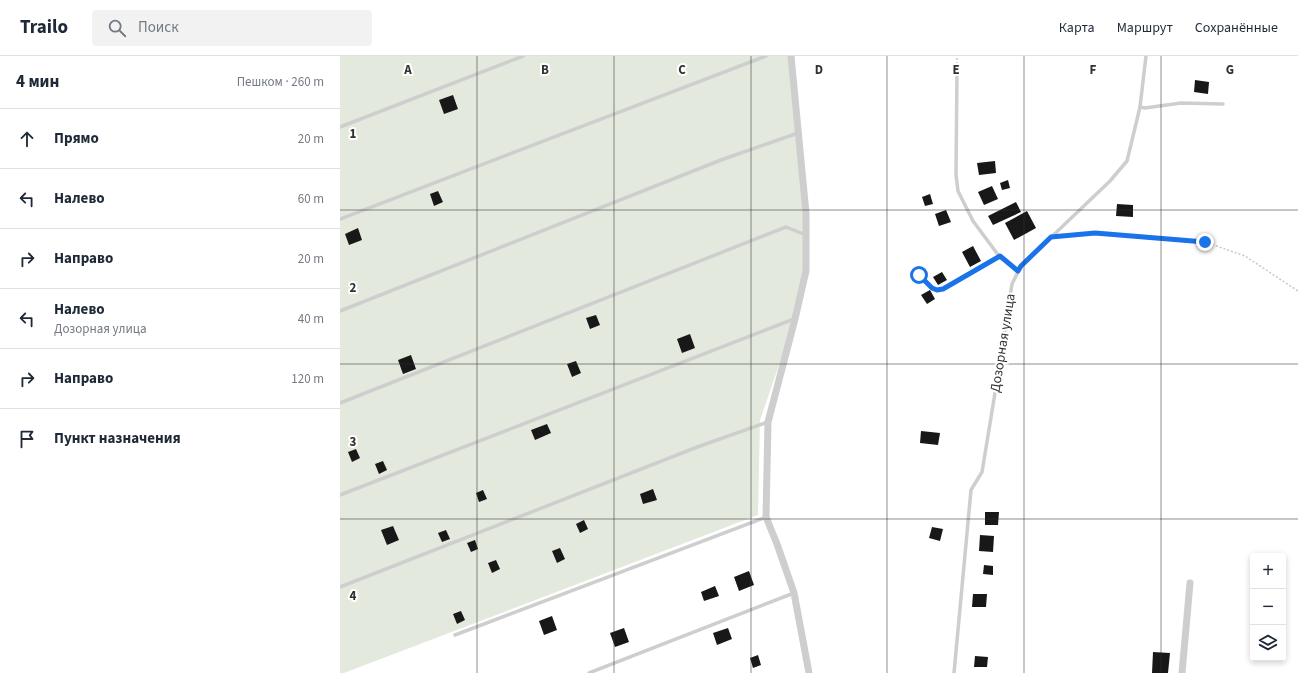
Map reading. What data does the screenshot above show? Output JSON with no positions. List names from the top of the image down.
{
  "streets": {
    "lane": ["Дозорная улица"]
  },
  "page": {
    "header": "Trailo",
    "search": "Поиск",
    "nav": ["Карта", "Маршрут", "Сохранённые"],
    "heading": ["4 мин", "Пешком · 260 m"],
    "list": [
      ["Прямо", "20 m"],
      ["Налево", "60 m"],
      ["Направо", "20 m"],
      ["Налево", "Дозорная улица", "40 m"],
      ["Направо", "120 m"],
      "Пункт назначения"
    ],
    "map_buttons": ["+", "−"]
  },
  "grid": {
    "columns": [
      "A",
      "B",
      "C",
      "D",
      "E",
      "F",
      "G"
    ],
    "rows": [
      "1",
      "2",
      "3",
      "4"
    ]
  }
}
